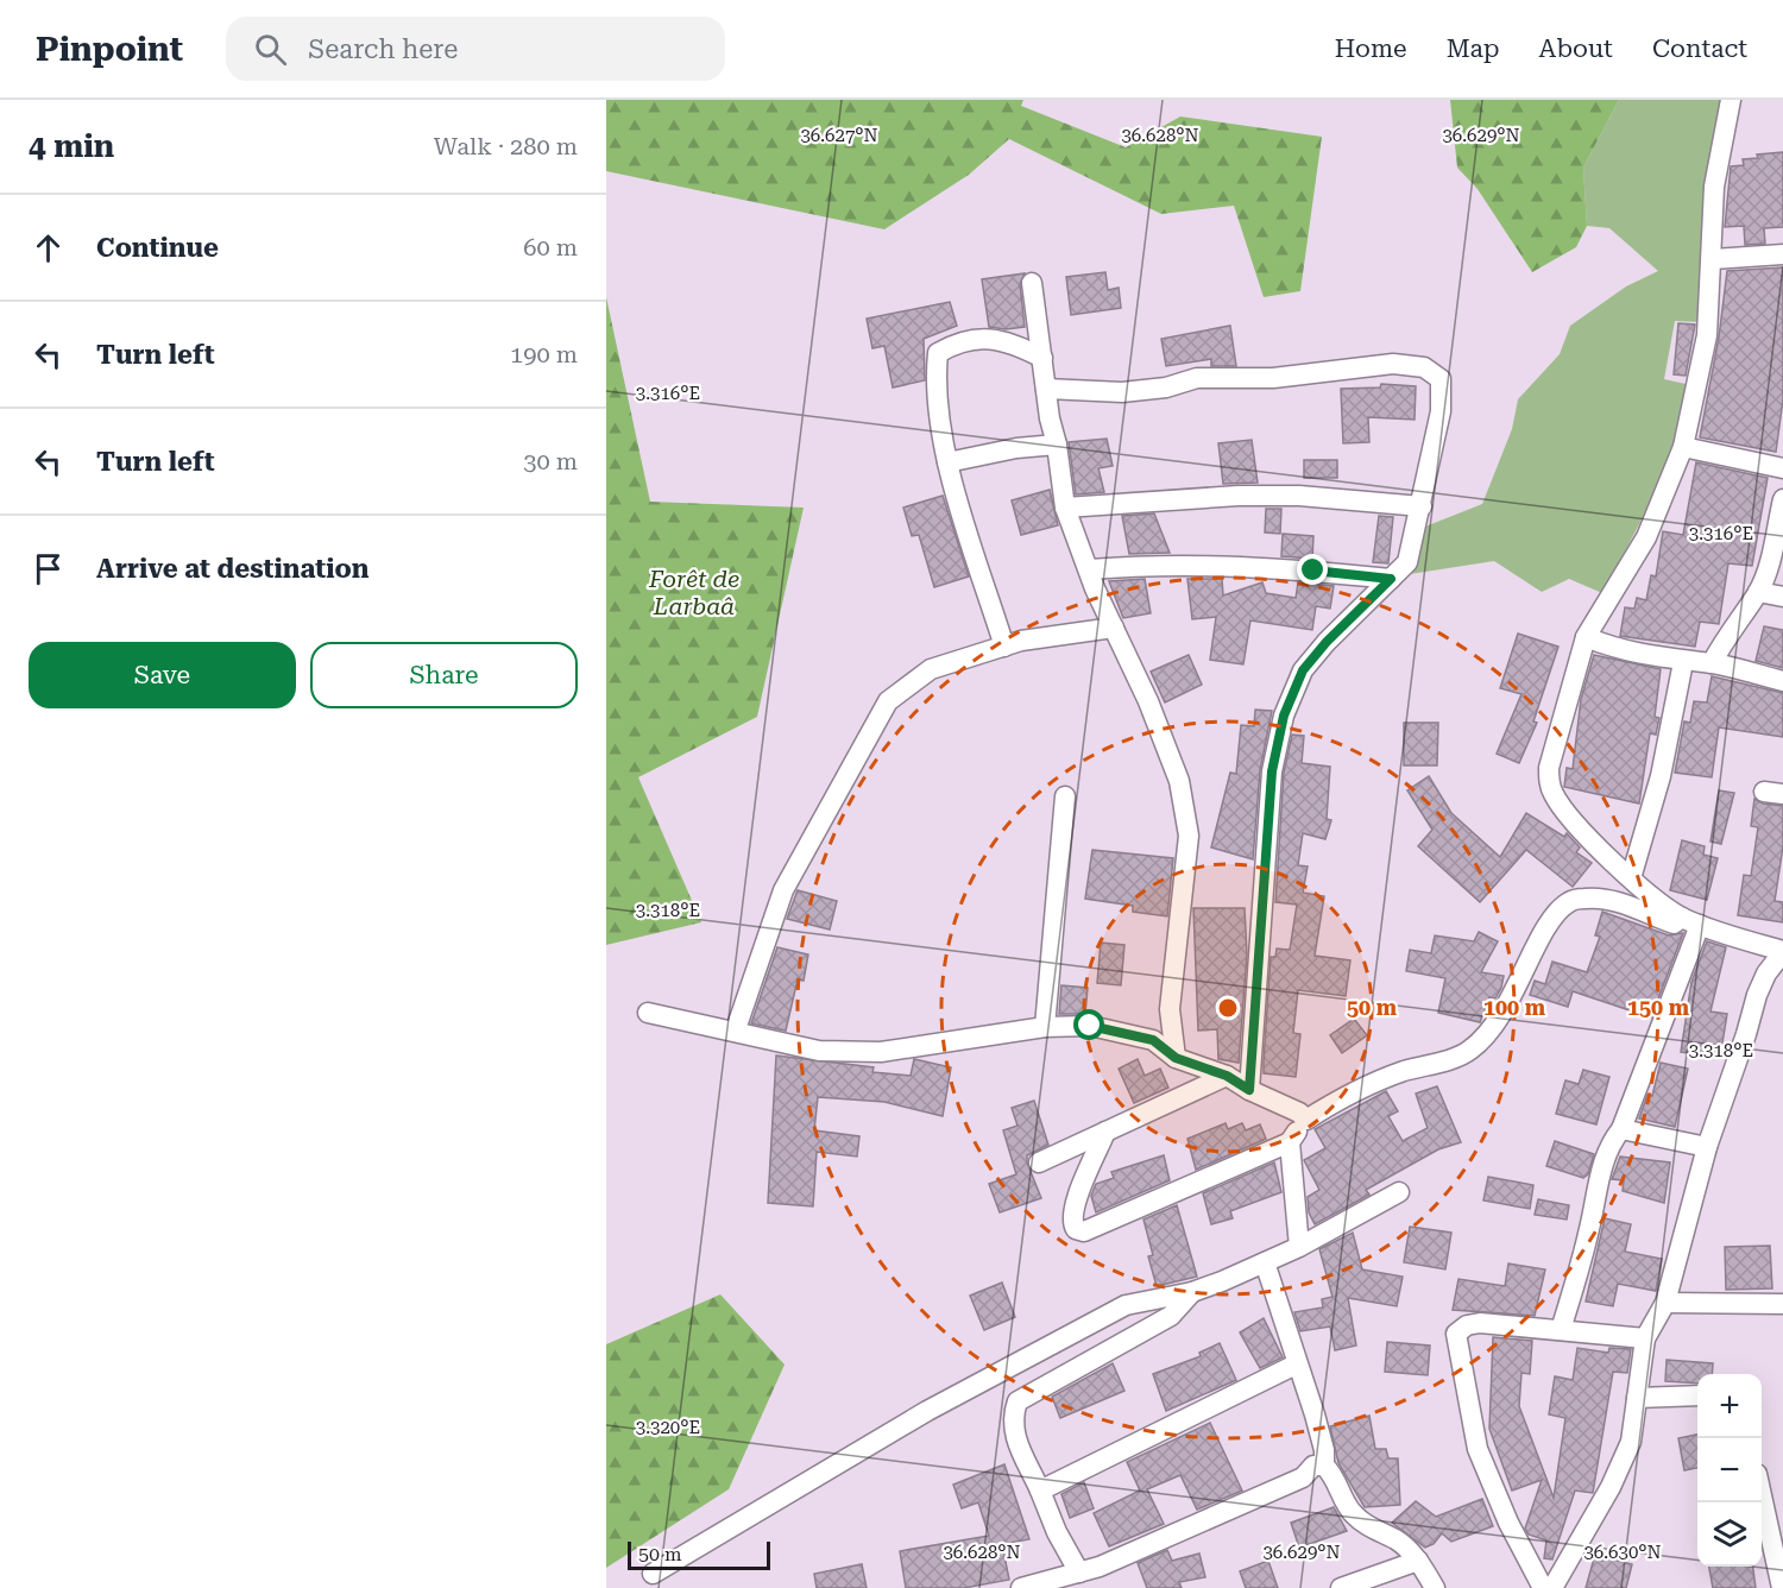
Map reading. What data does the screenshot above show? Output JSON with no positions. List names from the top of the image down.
{
  "parks": ["Forêt de Larbaâ"],
  "scale_bar": "50 m",
  "page": {
    "header": "Pinpoint",
    "search": "Search here",
    "nav": [
      "Home",
      "Map",
      "About",
      "Contact"
    ],
    "heading": ["4 min", "Walk · 280 m"],
    "list": [
      ["Continue", "60 m"],
      ["Turn left", "190 m"],
      ["Turn left", "30 m"],
      "Arrive at destination"
    ],
    "buttons": ["Save", "Share"],
    "map_buttons": ["+", "−"],
    "scale": "50 m"
  },
  "coordinates": [
    "36.627°N",
    "36.628°N",
    "36.629°N",
    "3.316°E",
    "3.318°E",
    "3.320°E",
    "36.630°N"
  ],
  "rings": ["50 m", "100 m", "150 m"]
}
